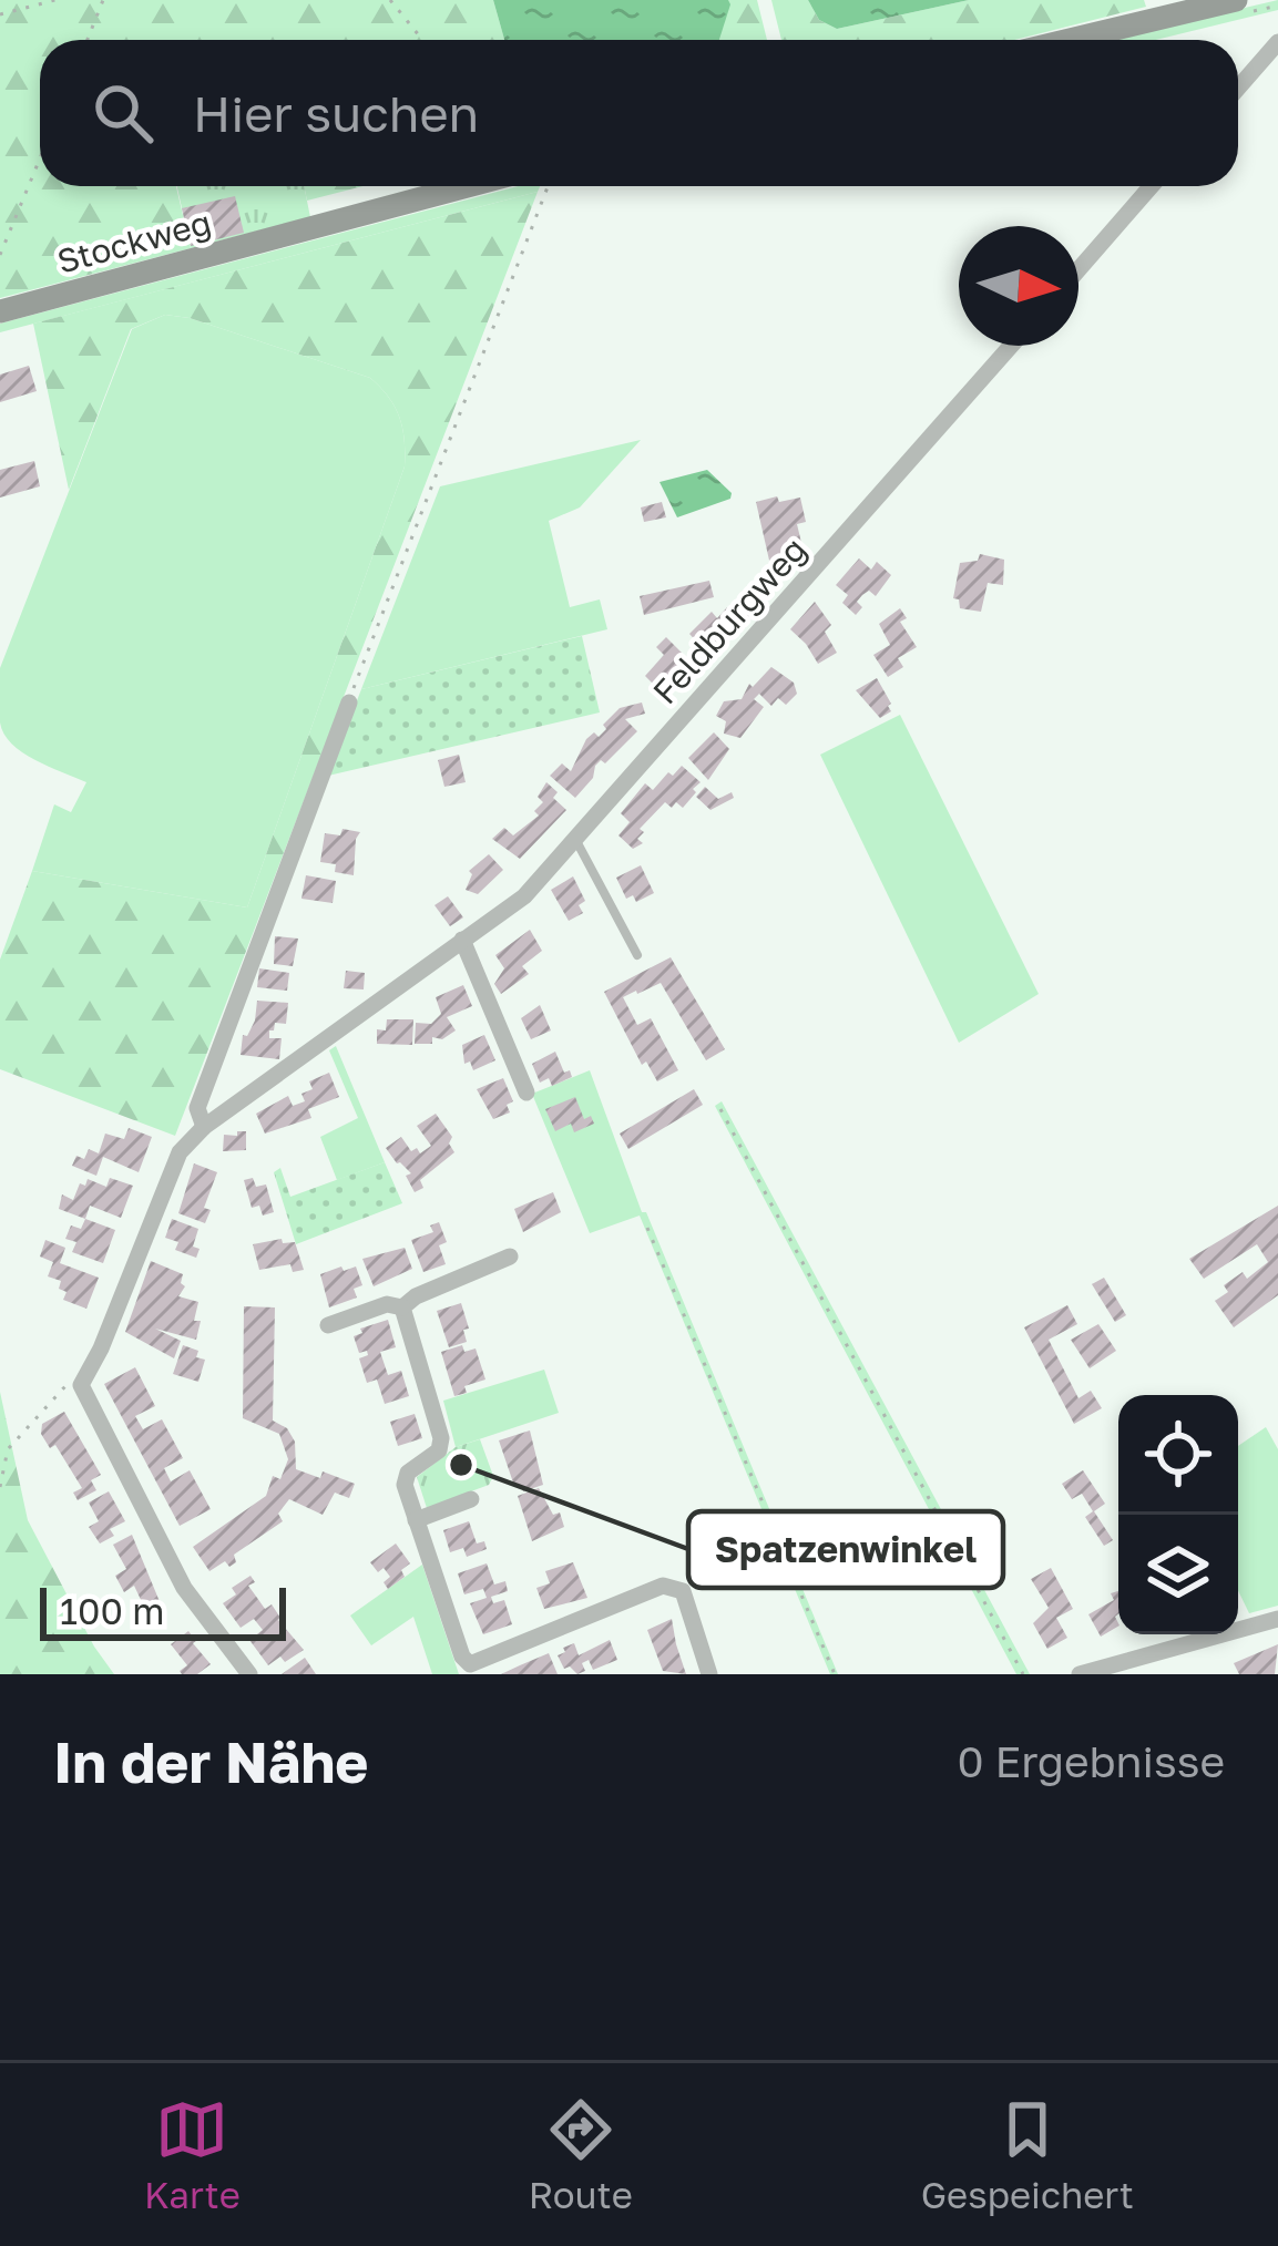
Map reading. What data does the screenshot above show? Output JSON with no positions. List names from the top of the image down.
{
  "streets": {
    "street": ["Stockweg", "Feldburgweg"]
  },
  "places": ["Spatzenwinkel"],
  "scale_bar": "100 m",
  "north": "right",
  "page": {
    "search": "Hier suchen",
    "scale": "100 m",
    "heading": ["In der Nähe", "0 Ergebnisse"],
    "nav": ["Karte", "Route", "Gespeichert"]
  }
}
